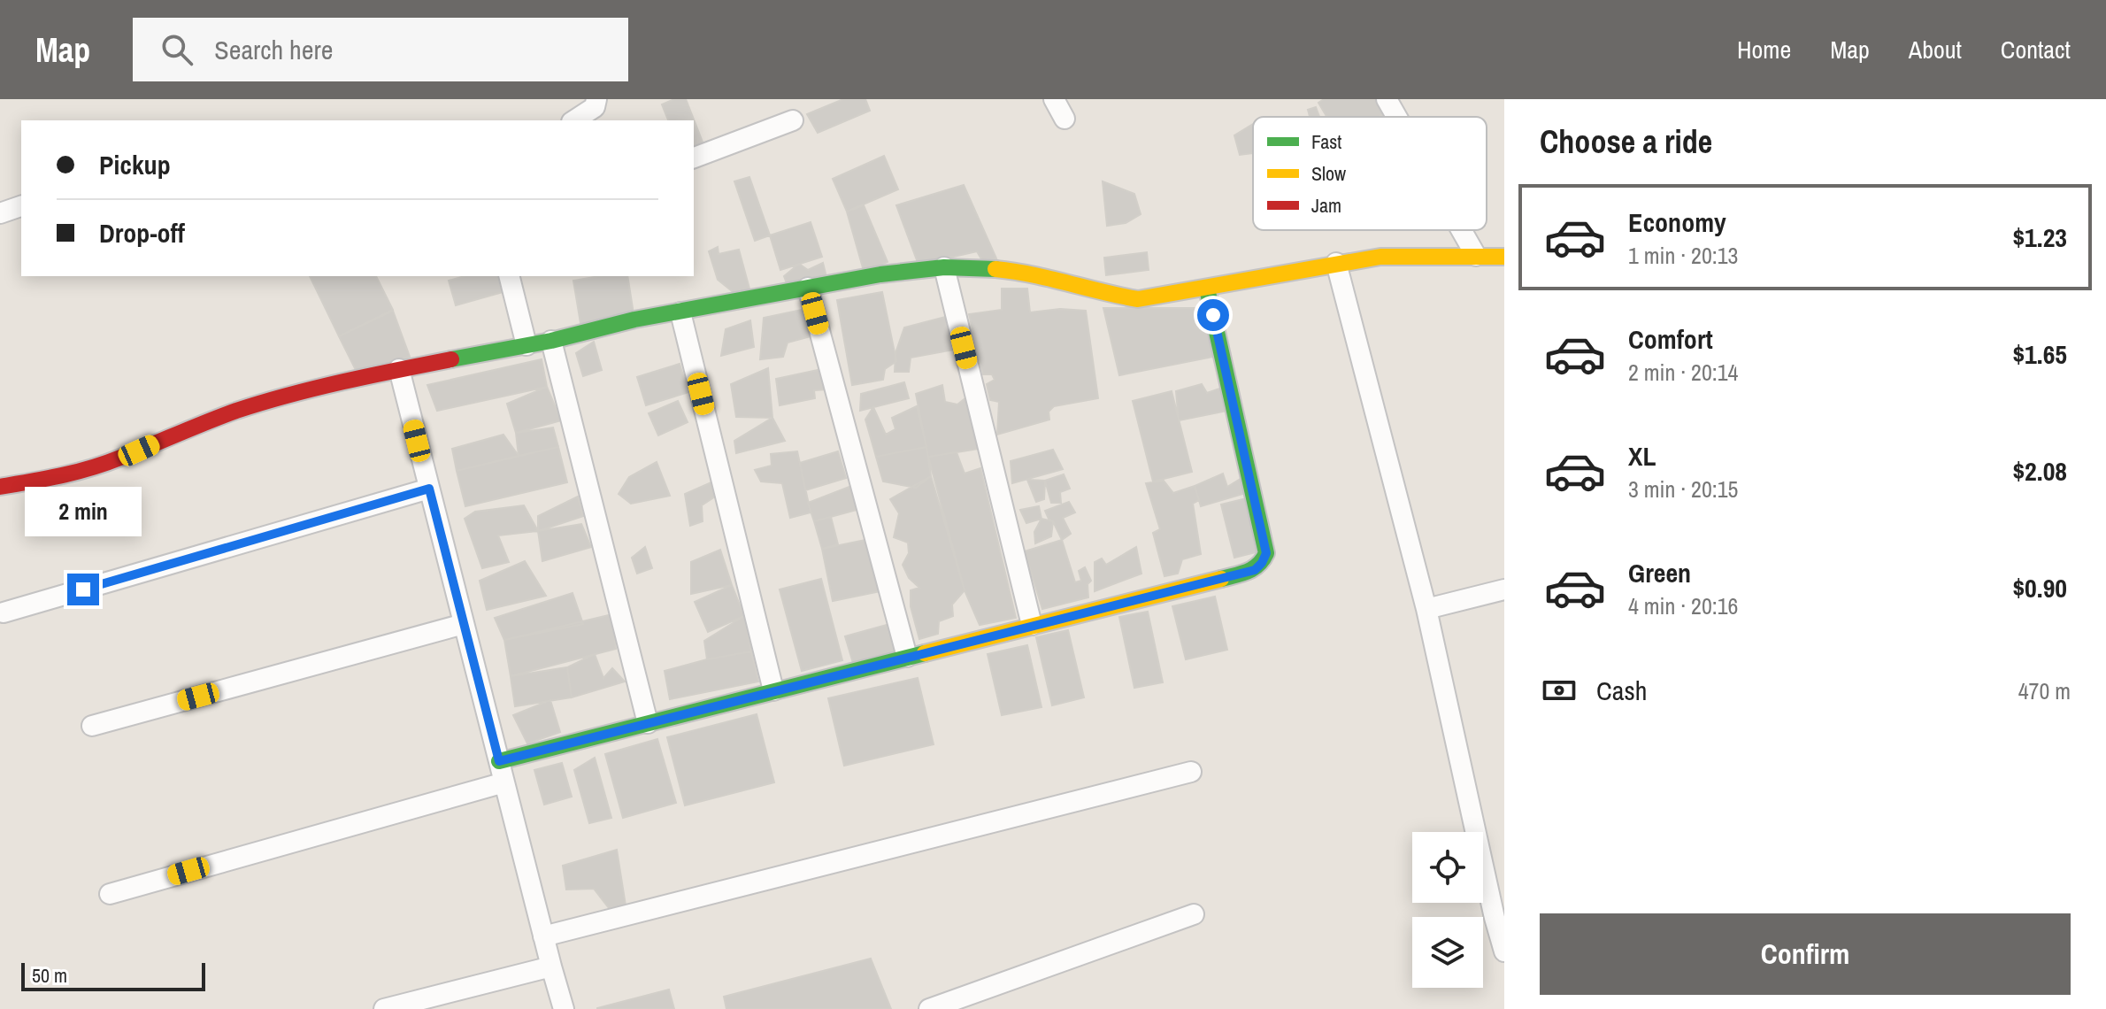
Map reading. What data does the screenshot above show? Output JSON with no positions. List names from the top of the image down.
{
  "legend": ["Fast", "Slow", "Jam"],
  "scale_bar": "50 m",
  "page": {
    "header": "Map",
    "search": "Search here",
    "nav": [
      "Home",
      "Map",
      "About",
      "Contact"
    ],
    "heading": "Choose a ride",
    "banner": ["Pickup", "Drop-off"],
    "list": [
      {
        "name": "Economy",
        "note": "1 min · 20:13",
        "value": "$1.23"
      },
      {
        "name": "Comfort",
        "note": "2 min · 20:14",
        "value": "$1.65"
      },
      {
        "name": "XL",
        "note": "3 min · 20:15",
        "value": "$2.08"
      },
      {
        "name": "Green",
        "note": "4 min · 20:16",
        "value": "$0.90"
      }
    ],
    "bubble": "2 min",
    "pay": ["Cash", "470 m"],
    "buttons": "Confirm",
    "scale": "50 m"
  }
}
